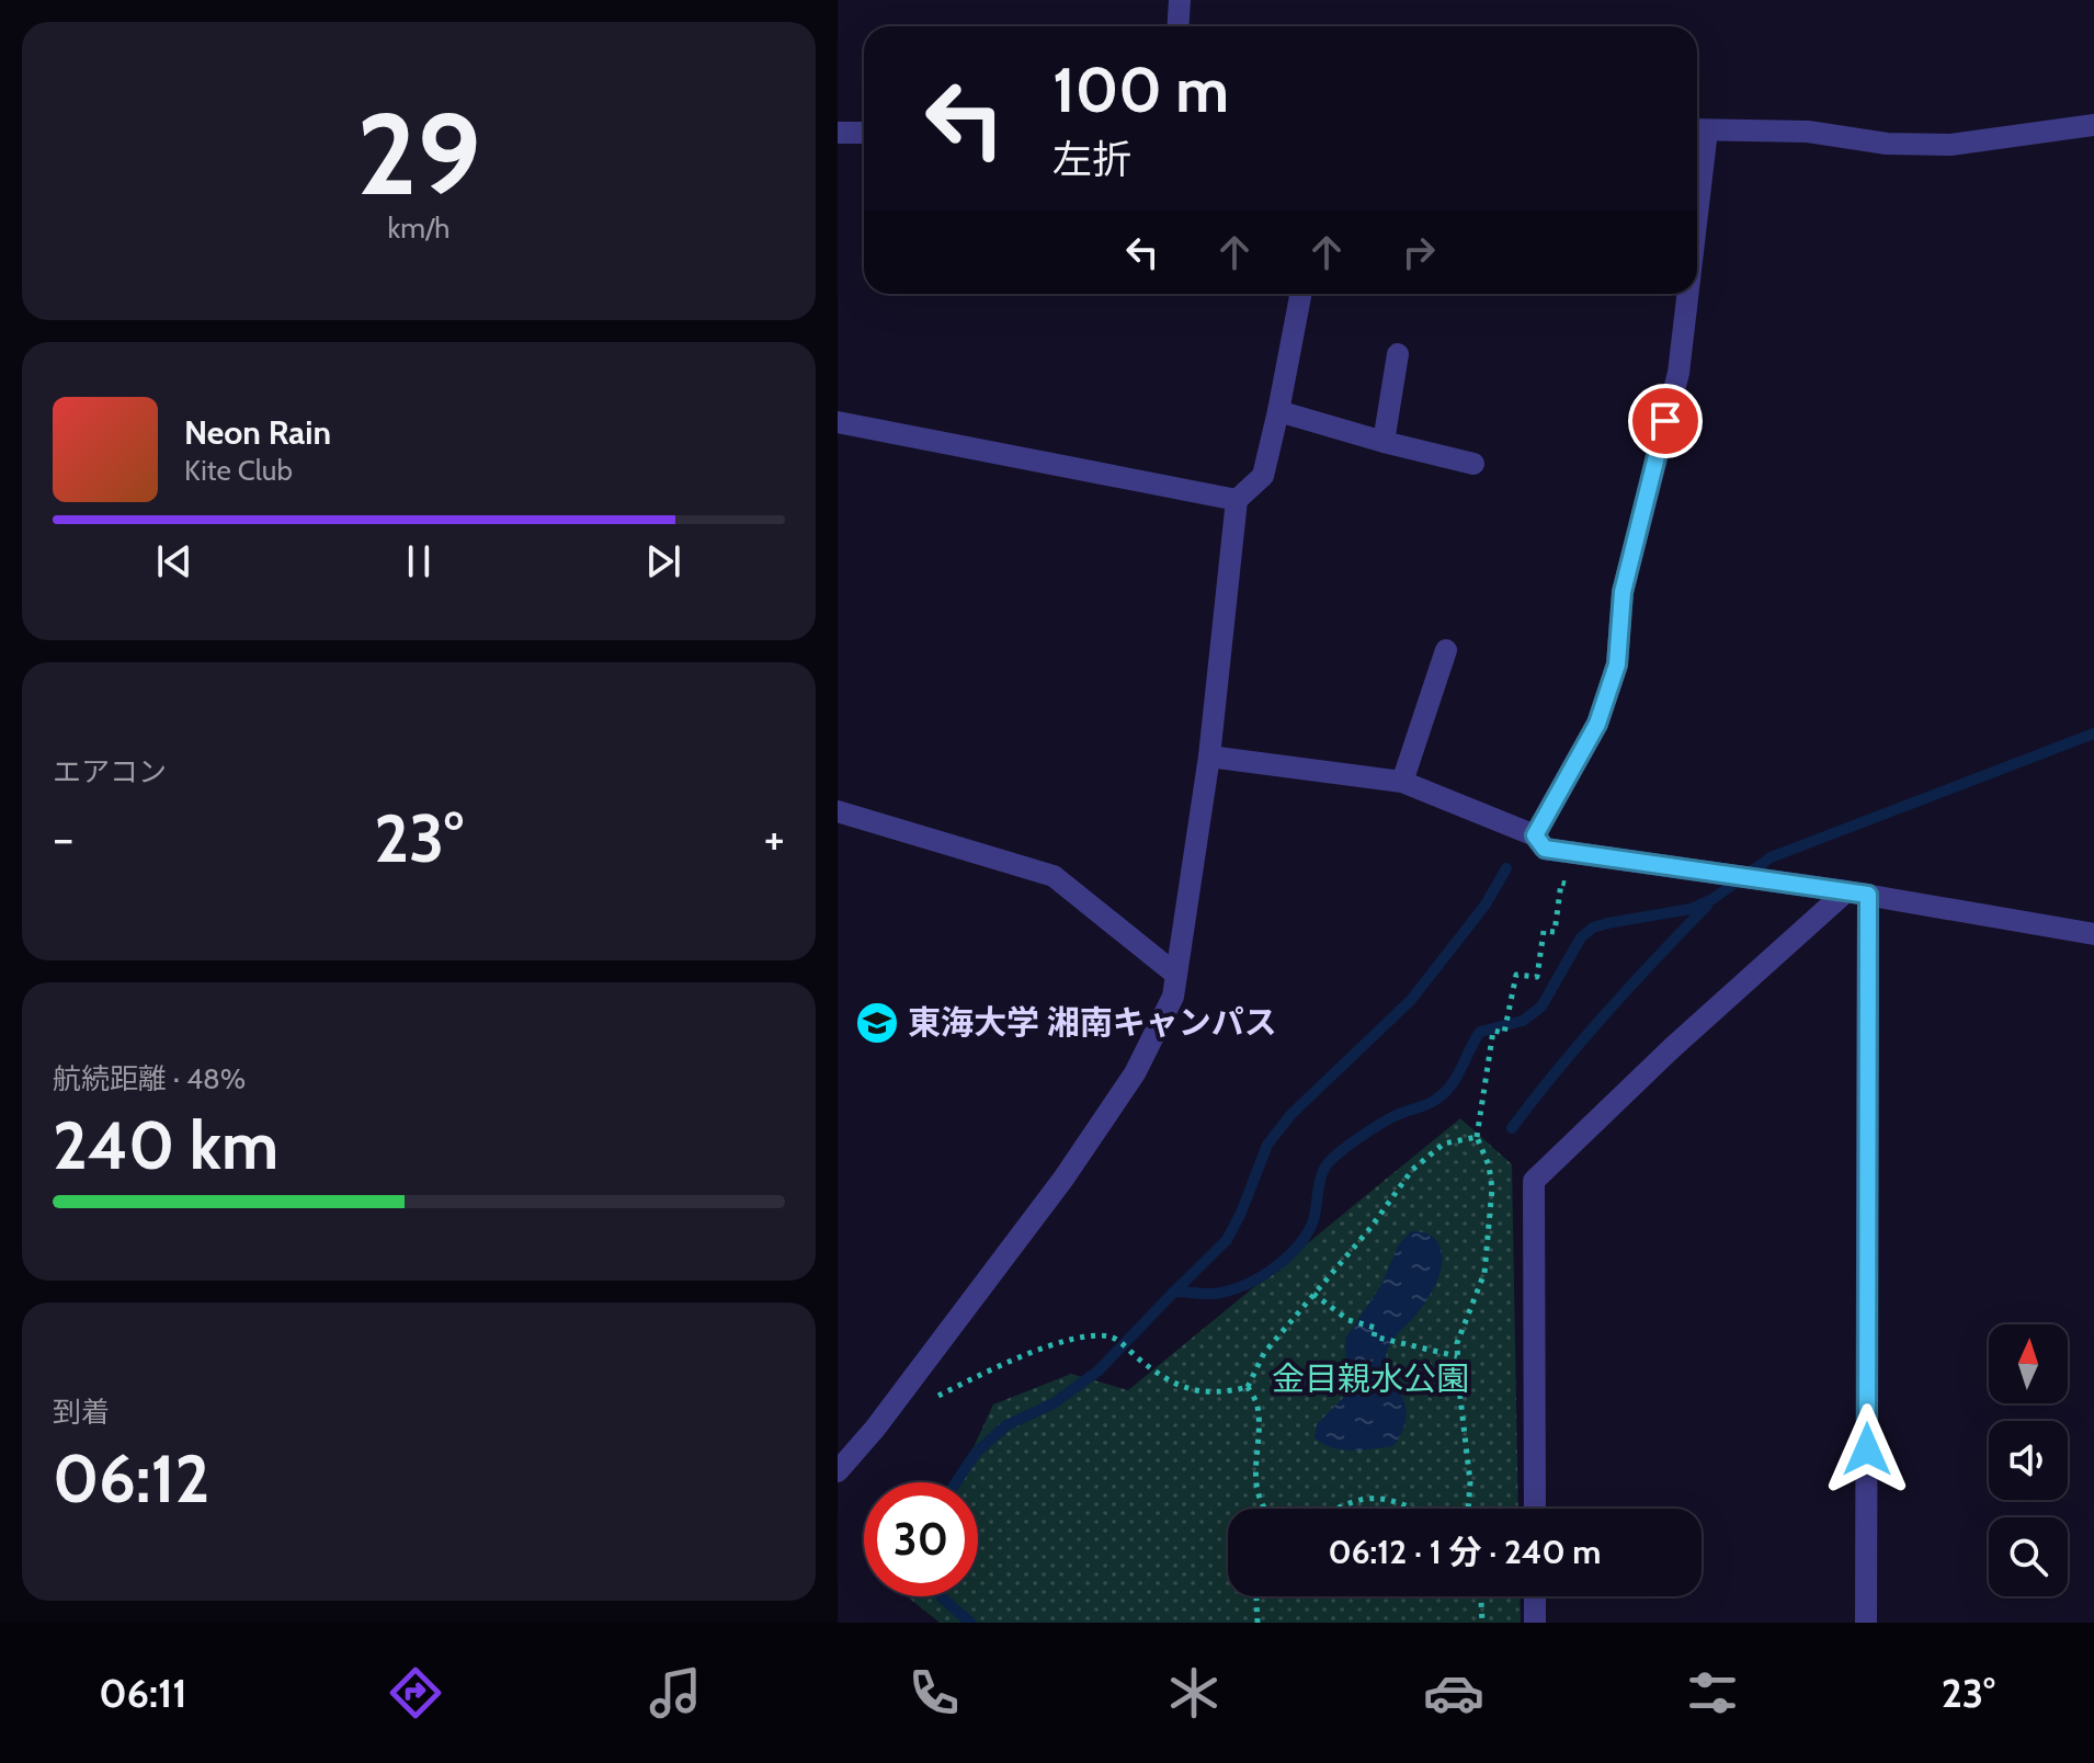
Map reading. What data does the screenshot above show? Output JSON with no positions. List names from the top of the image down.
{
  "parks": ["金目親水公園"],
  "places": {
    "school or university": ["東海大学 湘南キャンパス"]
  },
  "north": "top",
  "page": {
    "tile": [
      ["29", "km/h"],
      "エアコン",
      ["航続距離 · 48%", "240 km"],
      ["到着", "06:12"]
    ],
    "turn": ["100 m", "左折"],
    "song": ["Neon Rain", "Kite Club"],
    "heat": ["−", "23°", "+"],
    "limit": "30",
    "trip": "06:12 · 1 分 · 240 m",
    "tabs": ["06:11", "23°"]
  }
}
